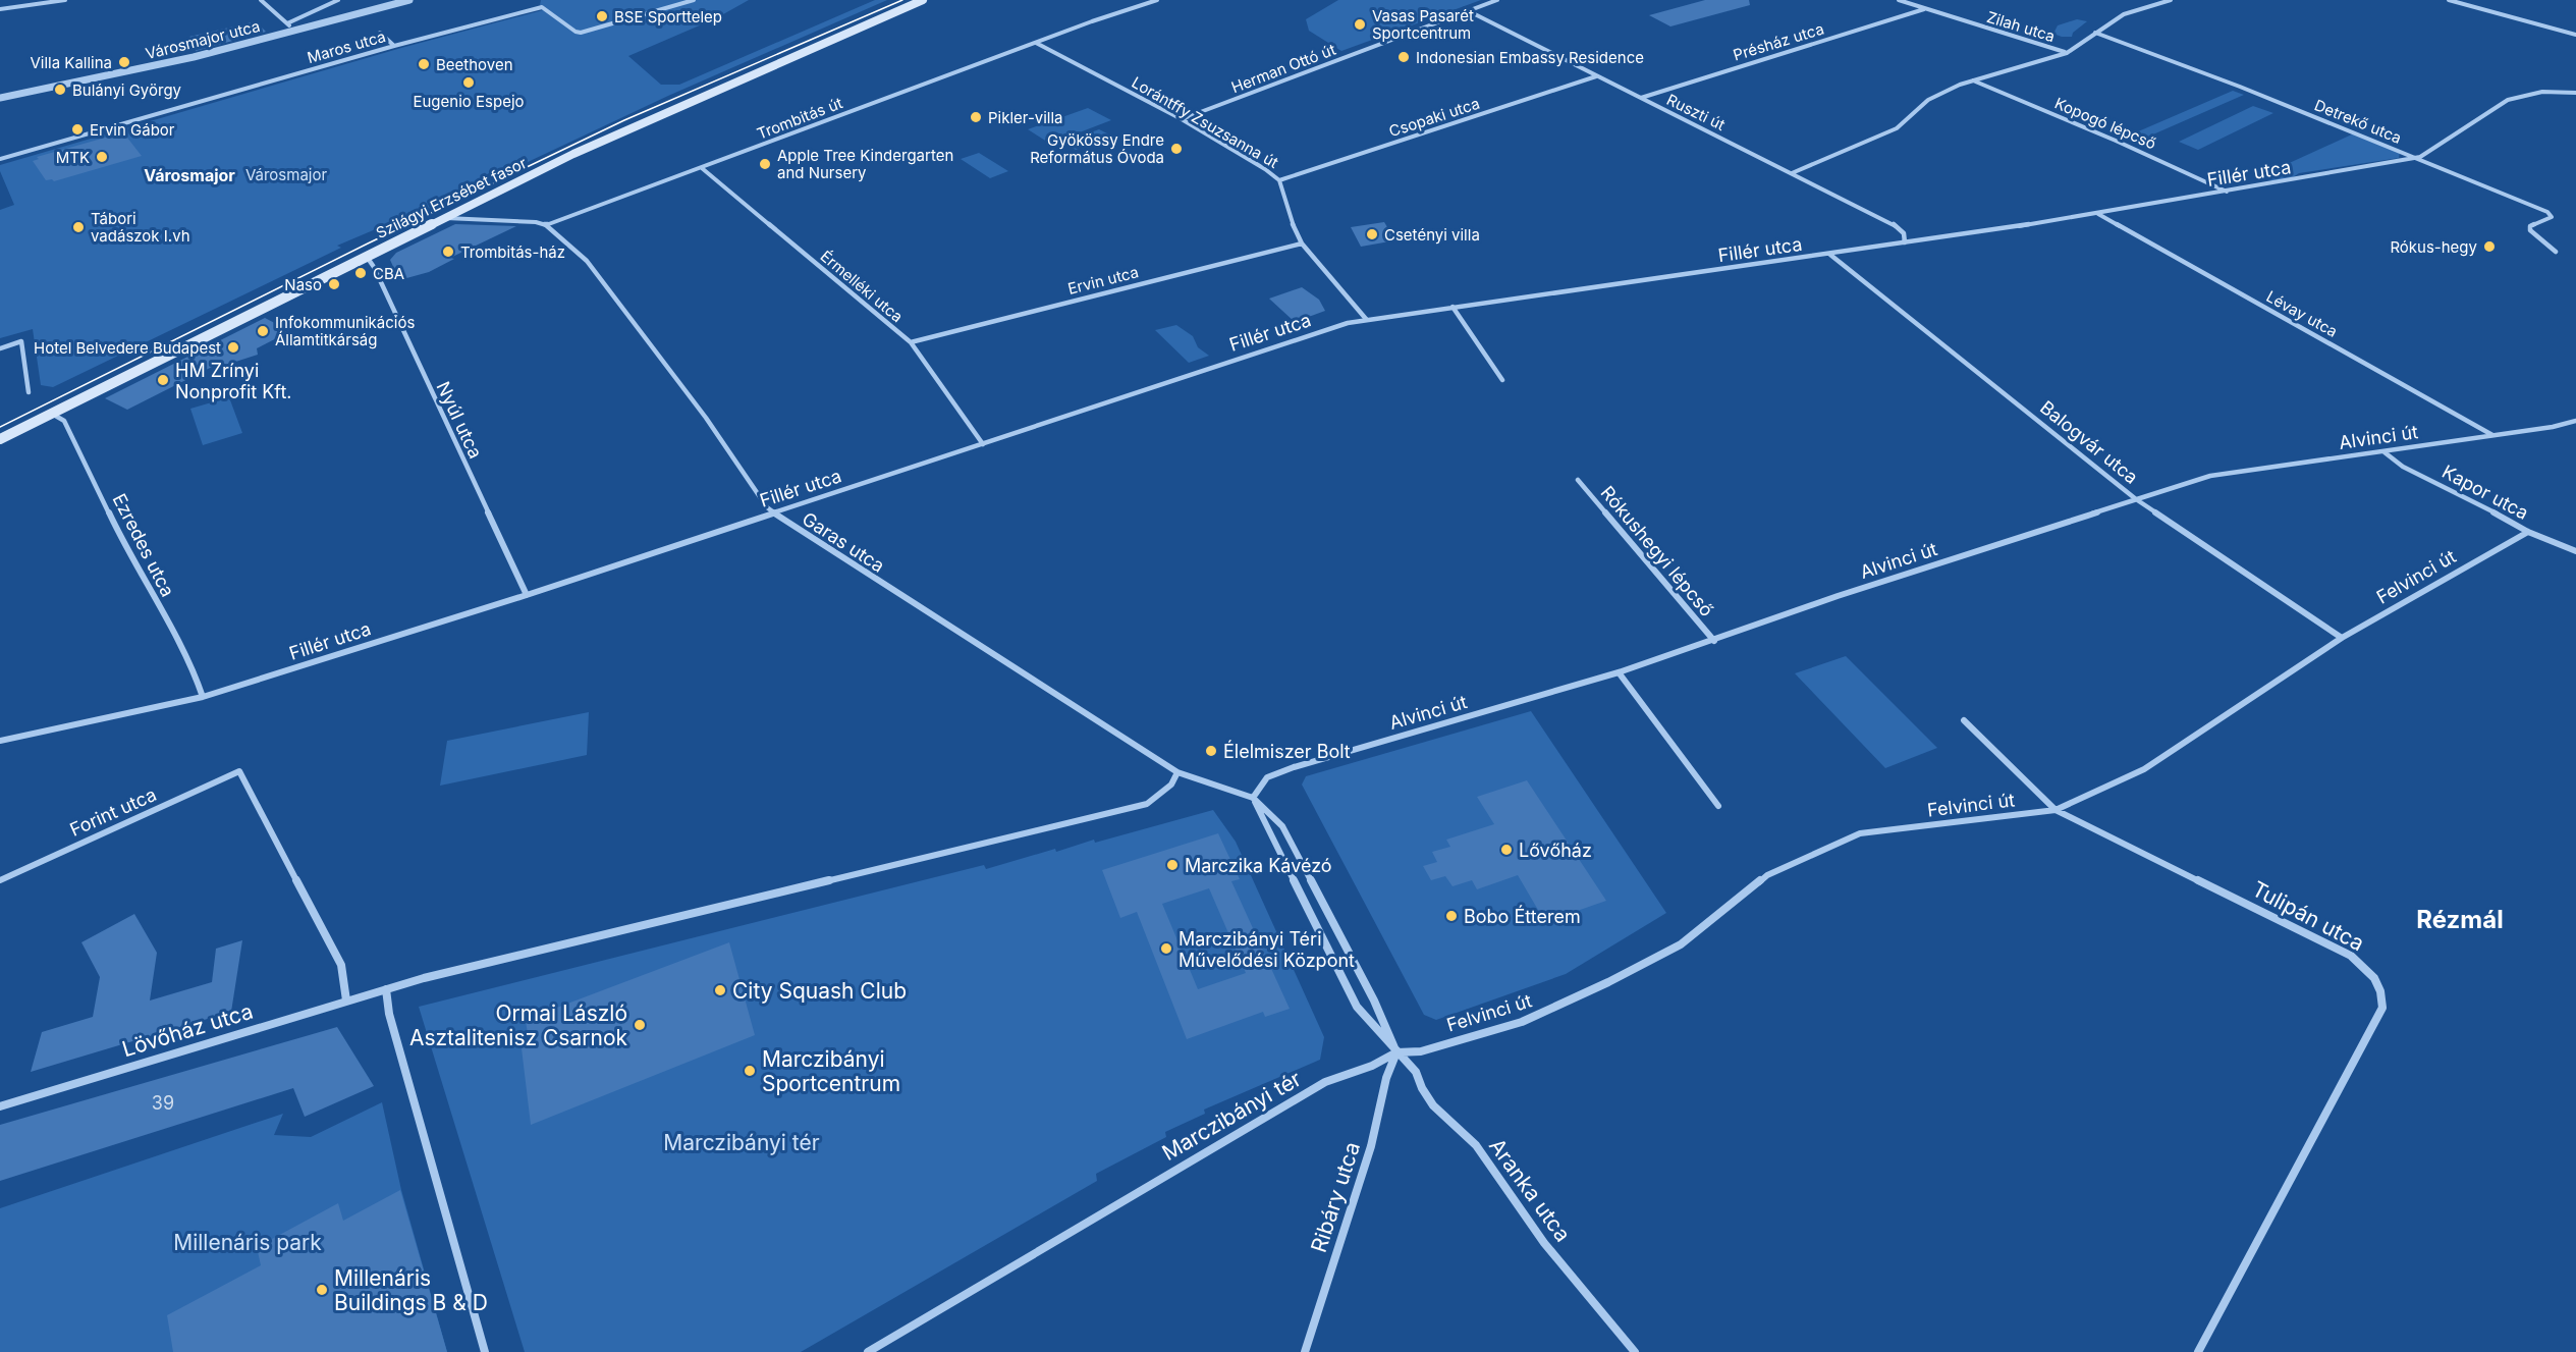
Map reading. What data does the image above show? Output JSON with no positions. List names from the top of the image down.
{
  "streets": {
    "main road": ["Szilágyi Erzsébet fasor"],
    "street": [
      "Zilah utca",
      "Városmajor utca",
      "Présház utca",
      "Maros utca",
      "Herman Ottó út",
      "Ruszti út",
      "Csopaki utca",
      "Trombitás út",
      "Detrekő utca",
      "Lorántffy Zsuzsanna út",
      "Kopogó lépcső",
      "Fillér utca",
      "Ervin utca",
      "Érmelléki utca",
      "Lévay utca",
      "Nyúl utca",
      "Alvinci út",
      "Balogvár utca",
      "Kapor utca",
      "Garas utca",
      "Ezredes utca",
      "Rókushegyi lépcső",
      "Felvinci út",
      "Forint utca",
      "Tulipán utca",
      "Lövőház utca",
      "Marczibányi tér",
      "Aranka utca",
      "Ribáry utca"
    ]
  },
  "crossings": [
    ["Zilah utca", "Présház utca"],
    ["Présház utca", "Ruszti út"],
    ["Herman Ottó út", "Ruszti út"],
    ["Herman Ottó út", "Lorántffy Zsuzsanna út"],
    ["Ruszti út", "Csopaki utca"],
    ["Ruszti út", "Fillér utca"],
    ["Csopaki utca", "Lorántffy Zsuzsanna út"],
    ["Trombitás út", "Lorántffy Zsuzsanna út"],
    ["Trombitás út", "Szilágyi Erzsébet fasor"],
    ["Trombitás út", "Érmelléki utca"],
    ["Trombitás út", "Garas utca"],
    ["Detrekő utca", "Fillér utca"],
    ["Lorántffy Zsuzsanna út", "Fillér utca"],
    ["Lorántffy Zsuzsanna út", "Ervin utca"],
    ["Kopogó lépcső", "Fillér utca"],
    ["Fillér utca", "Érmelléki utca"],
    ["Fillér utca", "Lévay utca"],
    ["Fillér utca", "Nyúl utca"],
    ["Fillér utca", "Balogvár utca"],
    ["Fillér utca", "Garas utca"],
    ["Fillér utca", "Ezredes utca"],
    ["Szilágyi Erzsébet fasor", "Nyúl utca"],
    ["Szilágyi Erzsébet fasor", "Ezredes utca"],
    ["Ervin utca", "Érmelléki utca"],
    ["Lévay utca", "Alvinci út"],
    ["Alvinci út", "Balogvár utca"],
    ["Alvinci út", "Kapor utca"],
    ["Alvinci út", "Rókushegyi lépcső"],
    ["Balogvár utca", "Felvinci út"],
    ["Kapor utca", "Felvinci út"],
    ["Felvinci út", "Tulipán utca"],
    ["Felvinci út", "Marczibányi tér"],
    ["Felvinci út", "Aranka utca"],
    ["Felvinci út", "Ribáry utca"],
    ["Forint utca", "Lövőház utca"],
    ["Marczibányi tér", "Aranka utca"],
    ["Marczibányi tér", "Ribáry utca"],
    ["Aranka utca", "Ribáry utca"]
  ],
  "districts": ["Városmajor", "Rézmál"],
  "parks": ["Városmajor", "Marczibányi tér", "Millenáris park"],
  "places": [
    "BSE Sporttelep",
    "Vasas Pasarét Sportcentrum",
    "Indonesian Embassy Residence",
    "Villa Kallina",
    "Beethoven",
    "Eugenio Espejo",
    "Bulányi György",
    "Pikler-villa",
    "Ervin Gábor",
    "Gyökössy Endre Református Óvoda",
    "MTK",
    "Apple Tree Kindergarten and Nursery",
    "Tábori vadászok I.vh",
    "Csetényi villa",
    "Rókus-hegy",
    "Trombitás-ház",
    "CBA",
    "Naso",
    "Infokommunikációs Államtitkárság",
    "Hotel Belvedere Budapest",
    "HM Zrínyi Nonprofit Kft.",
    "Élelmiszer Bolt",
    "Lővőház",
    "Marczika Kávézó",
    "Bobo Étterem",
    "Marczibányi Téri Művelődési Központ",
    "City Squash Club",
    "Ormai László Asztalitenisz Csarnok",
    "Marczibányi Sportcentrum",
    "Millenáris Buildings B & D"
  ],
  "house_numbers": ["39"]
}
